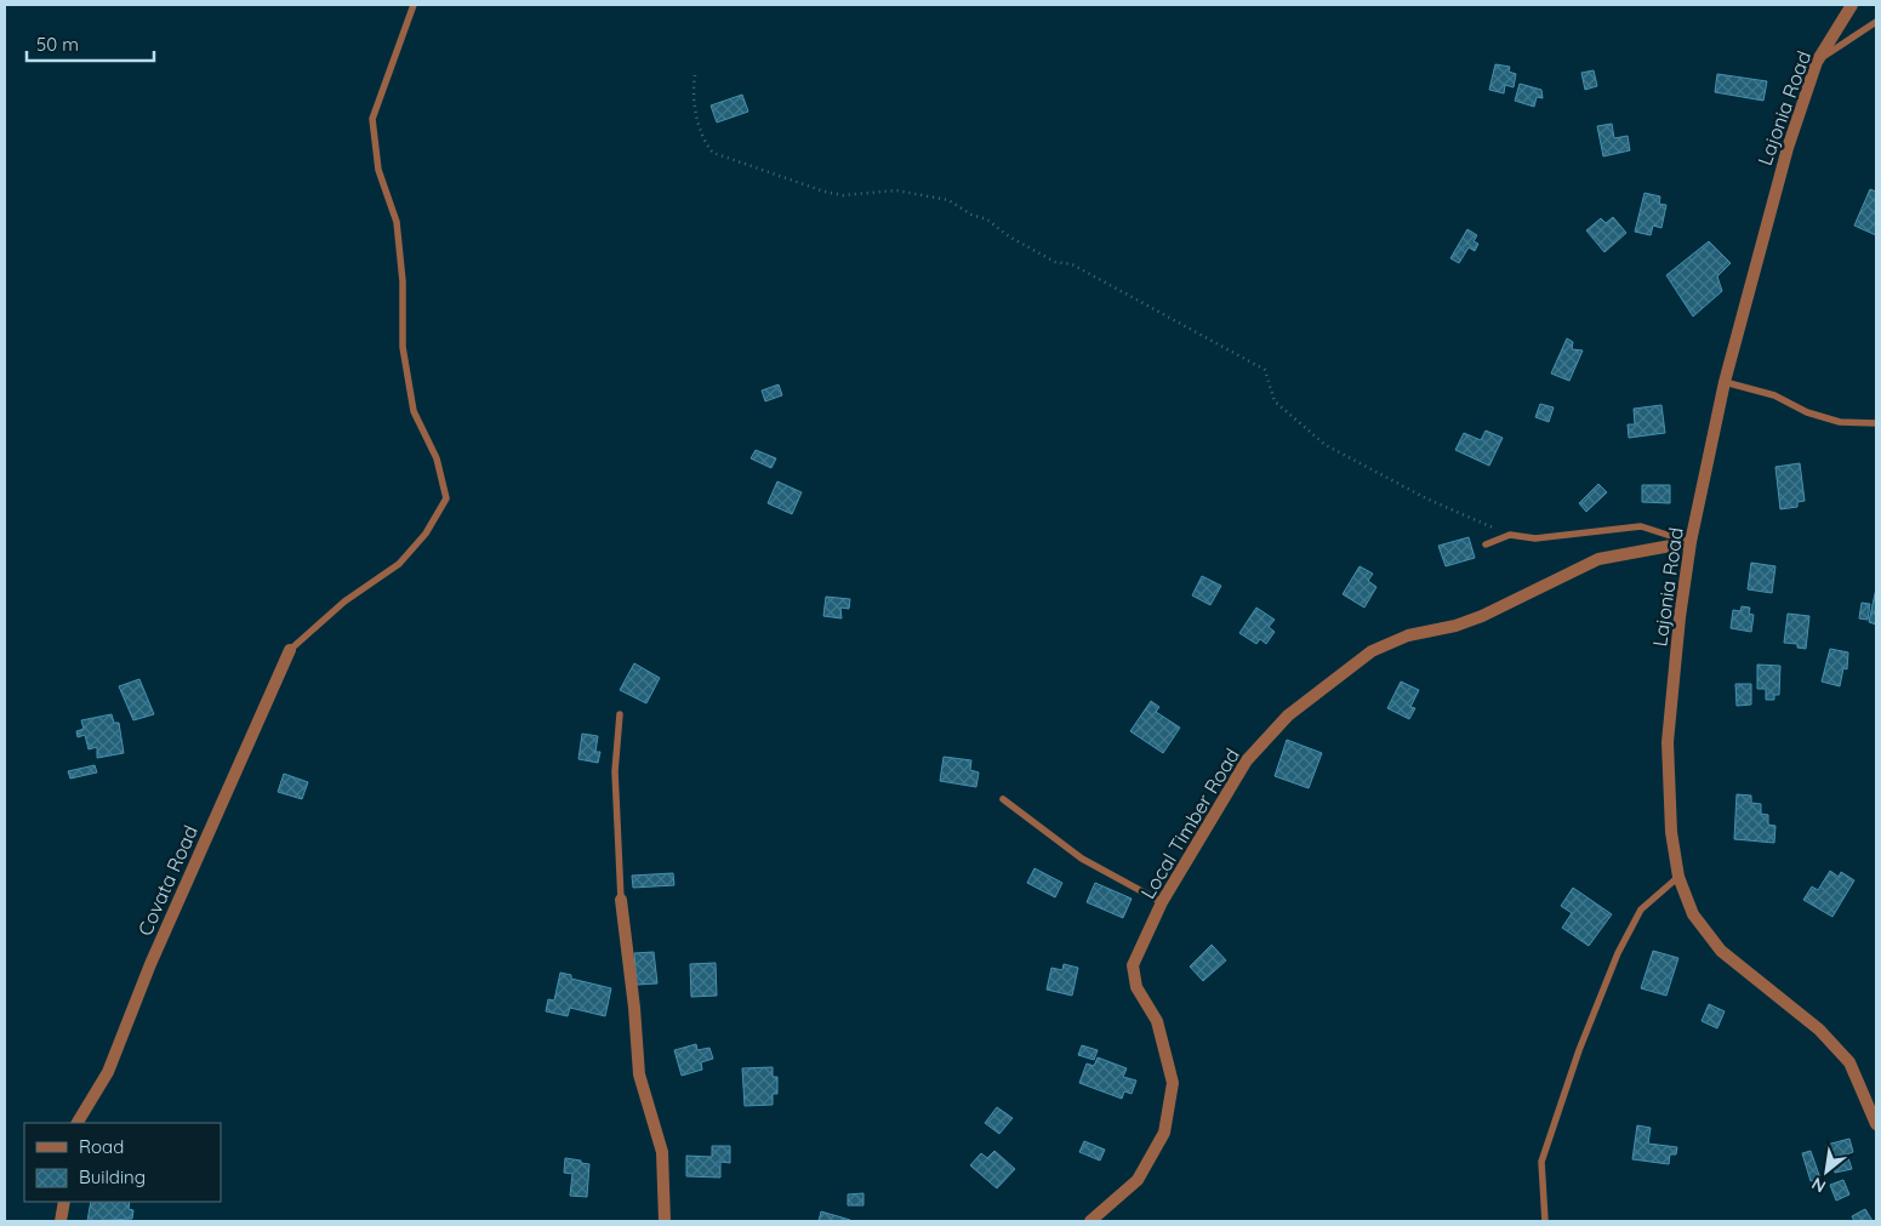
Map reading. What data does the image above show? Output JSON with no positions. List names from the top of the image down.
{
  "streets": {
    "street": ["Lajonia Road", "Local Timber Road", "Covata Road"]
  },
  "crossings": [
    ["Lajonia Road", "Local Timber Road"]
  ],
  "legend": ["Road", "Building"],
  "scale_bar": "50 m",
  "north": "bottom left"
}
